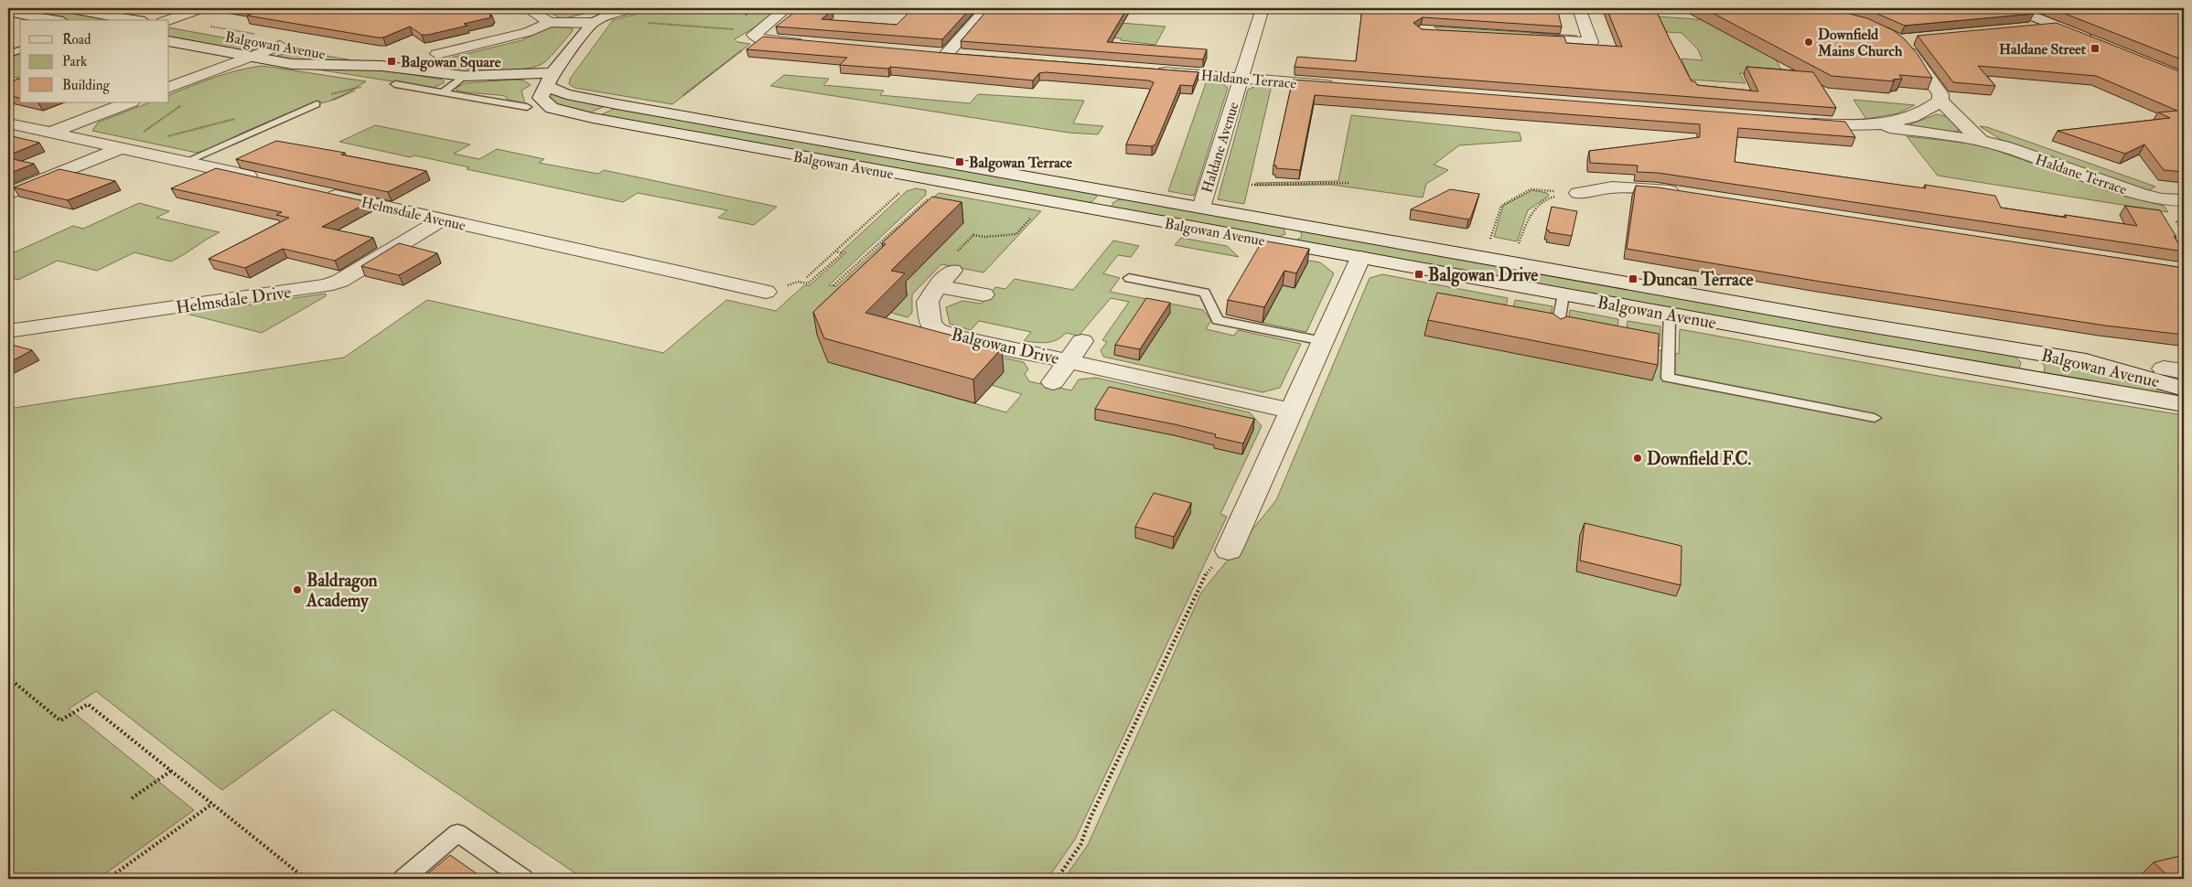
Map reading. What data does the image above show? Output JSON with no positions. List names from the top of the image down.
{
  "streets": {
    "street": [
      "Balgowan Avenue",
      "Haldane Terrace",
      "Haldane Avenue",
      "Helmsdale Avenue",
      "Helmsdale Drive",
      "Balgowan Drive"
    ]
  },
  "crossings": [
    ["Balgowan Avenue", "Haldane Avenue"],
    ["Haldane Terrace", "Haldane Avenue"],
    ["Helmsdale Avenue", "Helmsdale Drive"]
  ],
  "places": {
    "other": ["Downfield Mains Church", "Downfield F.C.", "Baldragon Academy"],
    "transit": [
      "Haldane Street",
      "Balgowan Square",
      "Balgowan Terrace",
      "Balgowan Drive",
      "Duncan Terrace"
    ]
  },
  "legend": ["Road", "Park", "Building"]
}
